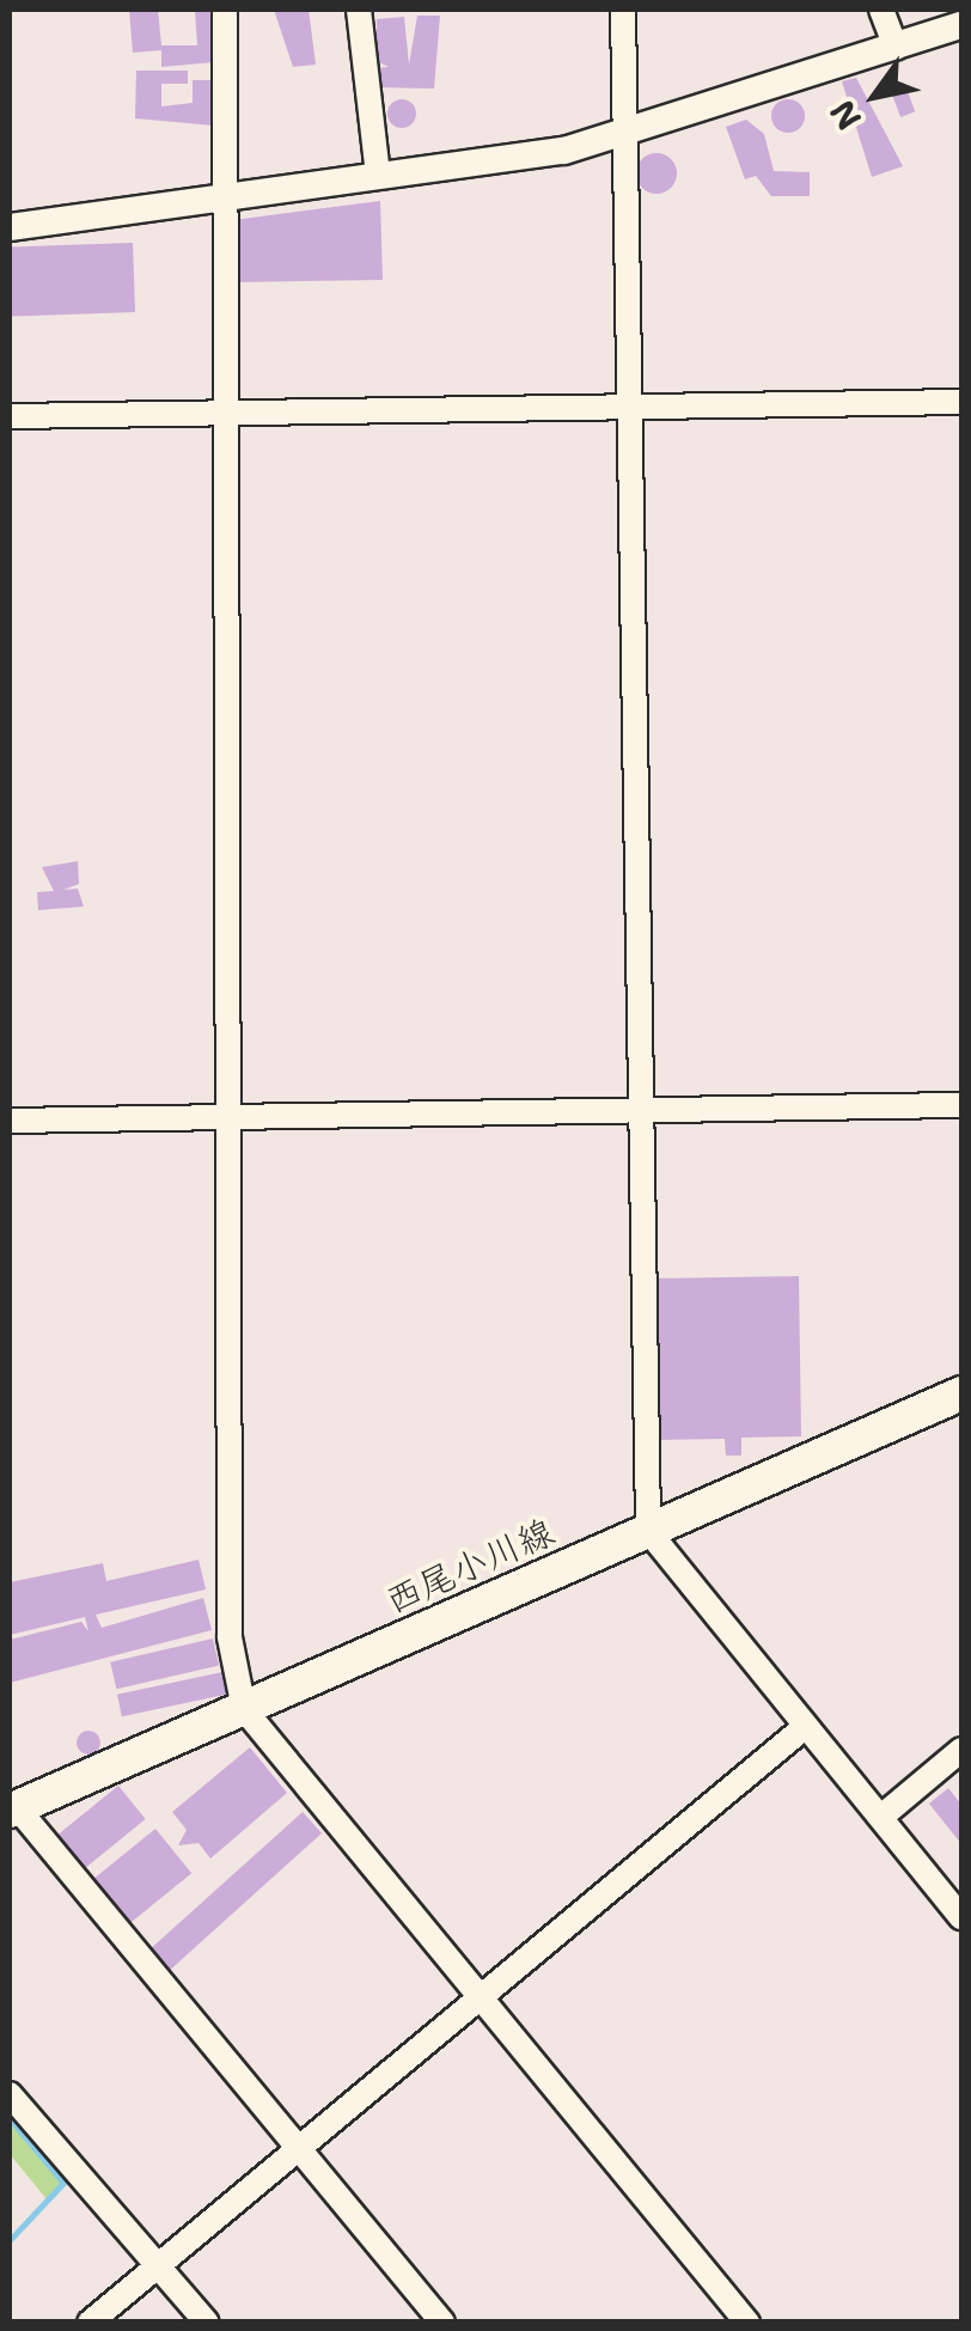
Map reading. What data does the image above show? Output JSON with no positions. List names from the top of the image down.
{
  "streets": {
    "main road": ["西尾小川線"]
  },
  "north": "bottom left"
}
